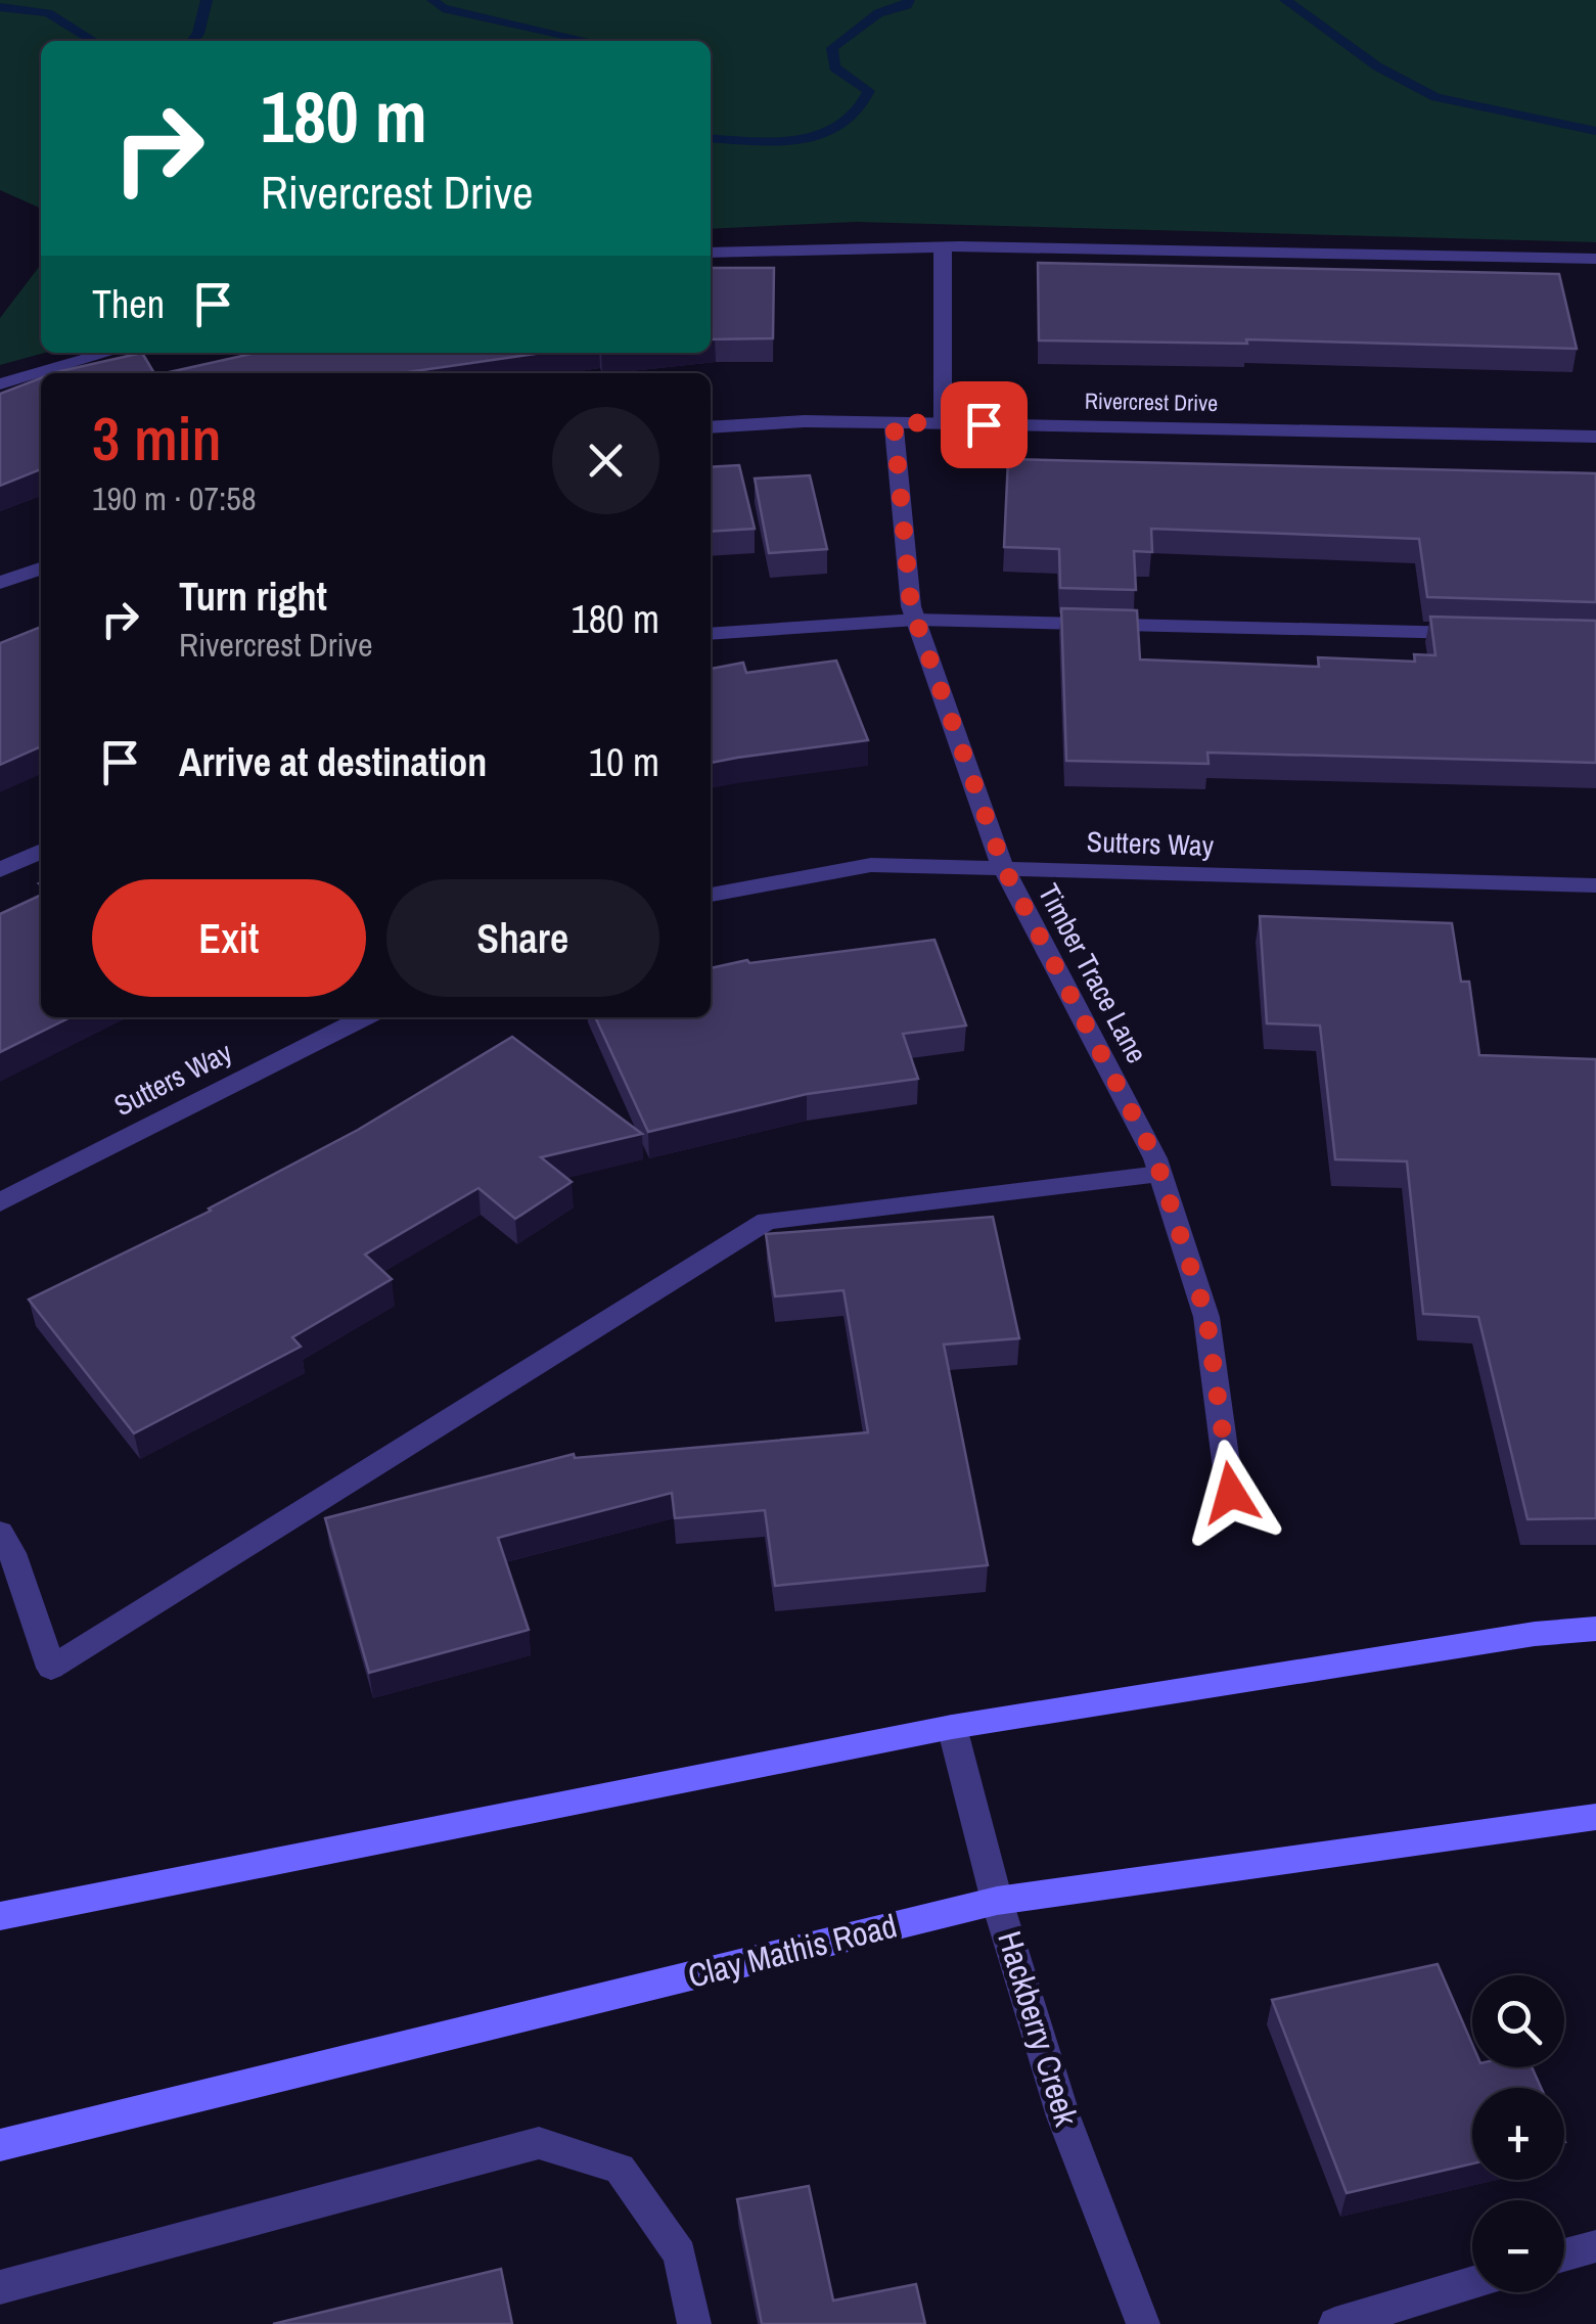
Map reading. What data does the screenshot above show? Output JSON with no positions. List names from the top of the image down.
{
  "streets": {
    "main road": ["Clay Mathis Road"],
    "street": [
      "Rivercrest Drive",
      "Sutters Way",
      "Timber Trace Lane",
      "Hackberry Creek"
    ]
  },
  "crossings": [
    ["Rivercrest Drive", "Timber Trace Lane"],
    ["Sutters Way", "Timber Trace Lane"],
    ["Clay Mathis Road", "Hackberry Creek"]
  ],
  "page": {
    "turn": ["180 m", "Rivercrest Drive"],
    "then": "Then",
    "heading": ["3 min", "190 m · 07:58"],
    "list": [
      {
        "name": "Turn right",
        "note": "Rivercrest Drive",
        "value": "180 m"
      },
      {
        "name": "Arrive at destination",
        "value": "10 m"
      }
    ],
    "buttons": ["Exit", "Share"],
    "map_buttons": ["+", "−"]
  }
}
